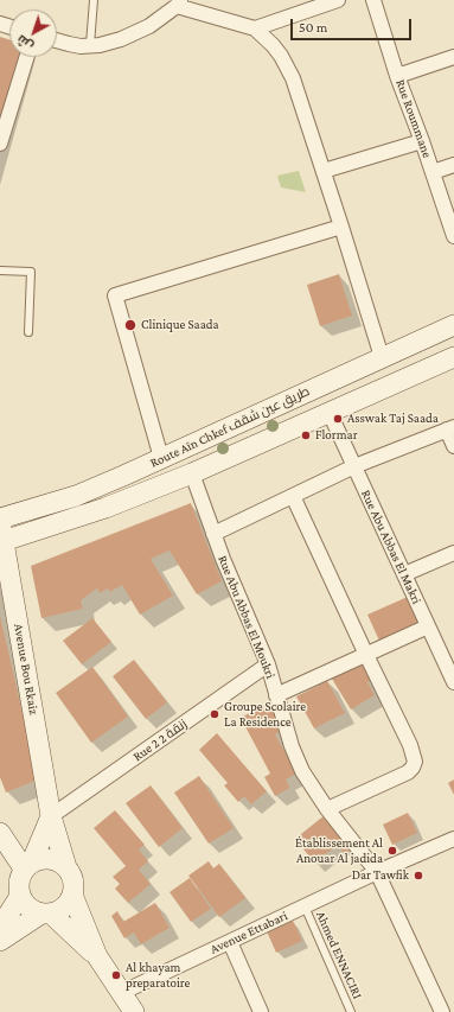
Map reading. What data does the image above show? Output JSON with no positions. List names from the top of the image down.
{
  "streets": {
    "main road": ["Route Aïn Chkef طريق عين شقف", "Avenue Bou Rkaiz"],
    "street": [
      "Rue Roummane",
      "Rue Abu Abbas El Makri",
      "Rue Abu Abbas El Moukri",
      "Rue 2 زنقة 2",
      "Avenue Ettabari"
    ],
    "lane": ["Ahmed ENNACIRI"]
  },
  "crossings": [
    ["Route Aïn Chkef طريق عين شقف", "Rue Abu Abbas El Makri"],
    ["Route Aïn Chkef طريق عين شقف", "Rue Abu Abbas El Moukri"],
    ["Route Aïn Chkef طريق عين شقف", "Avenue Bou Rkaiz"],
    ["Rue Abu Abbas El Moukri", "Rue 2 زنقة 2"],
    ["Rue Abu Abbas El Moukri", "Avenue Ettabari"],
    ["Avenue Bou Rkaiz", "Rue 2 زنقة 2"],
    ["Avenue Ettabari", "Ahmed ENNACIRI"]
  ],
  "places": [
    "Clinique Saada",
    "Asswak Taj Saada",
    "Flormar",
    "Groupe Scolaire La Residence",
    "Établissement Al Anouar Al jadida",
    "Dar Tawfik",
    "Al khayam preparatoire"
  ],
  "scale_bar": "50 m",
  "north": "bottom left"
}
